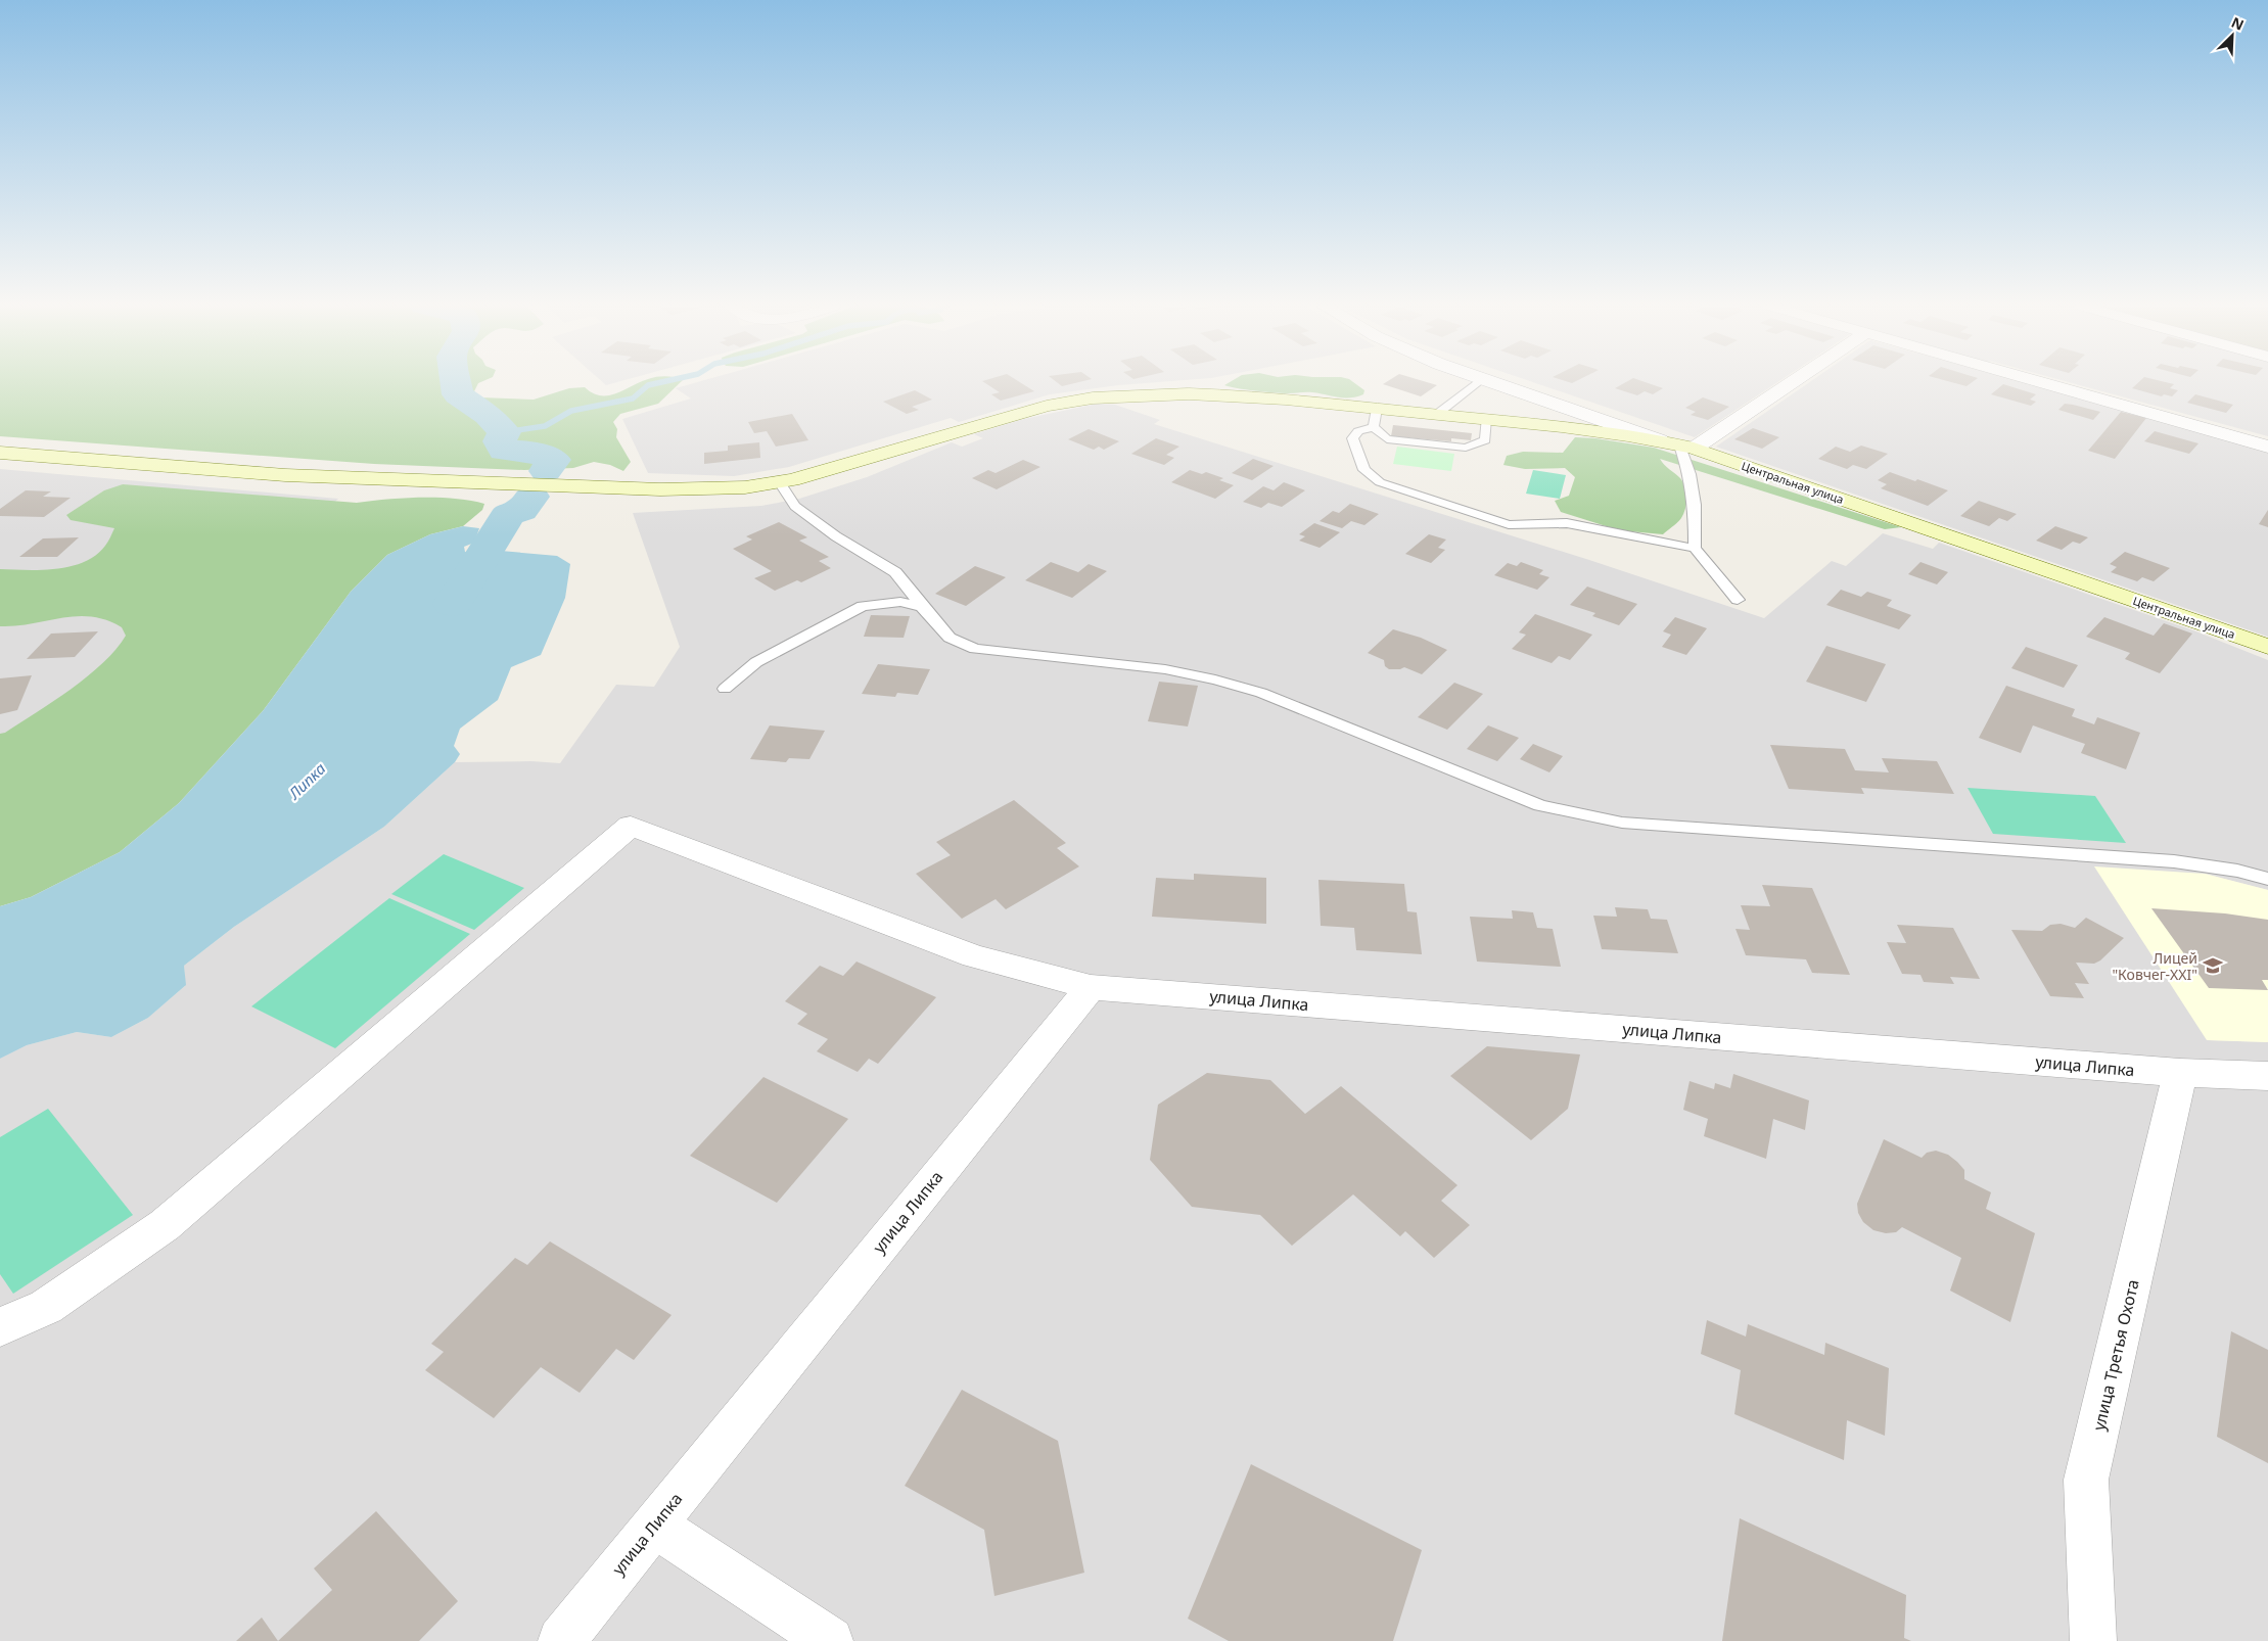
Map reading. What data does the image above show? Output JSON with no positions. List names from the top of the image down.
{
  "streets": {
    "street": ["Центральная улица", "улица Липка", "улица Третья Охота"]
  },
  "crossings": [
    ["улица Липка", "улица Третья Охота"]
  ],
  "water": ["Липка"],
  "places": {
    "school or university": ["Лицей \"Ковчег-XXI\""]
  },
  "north": "top right"
}
